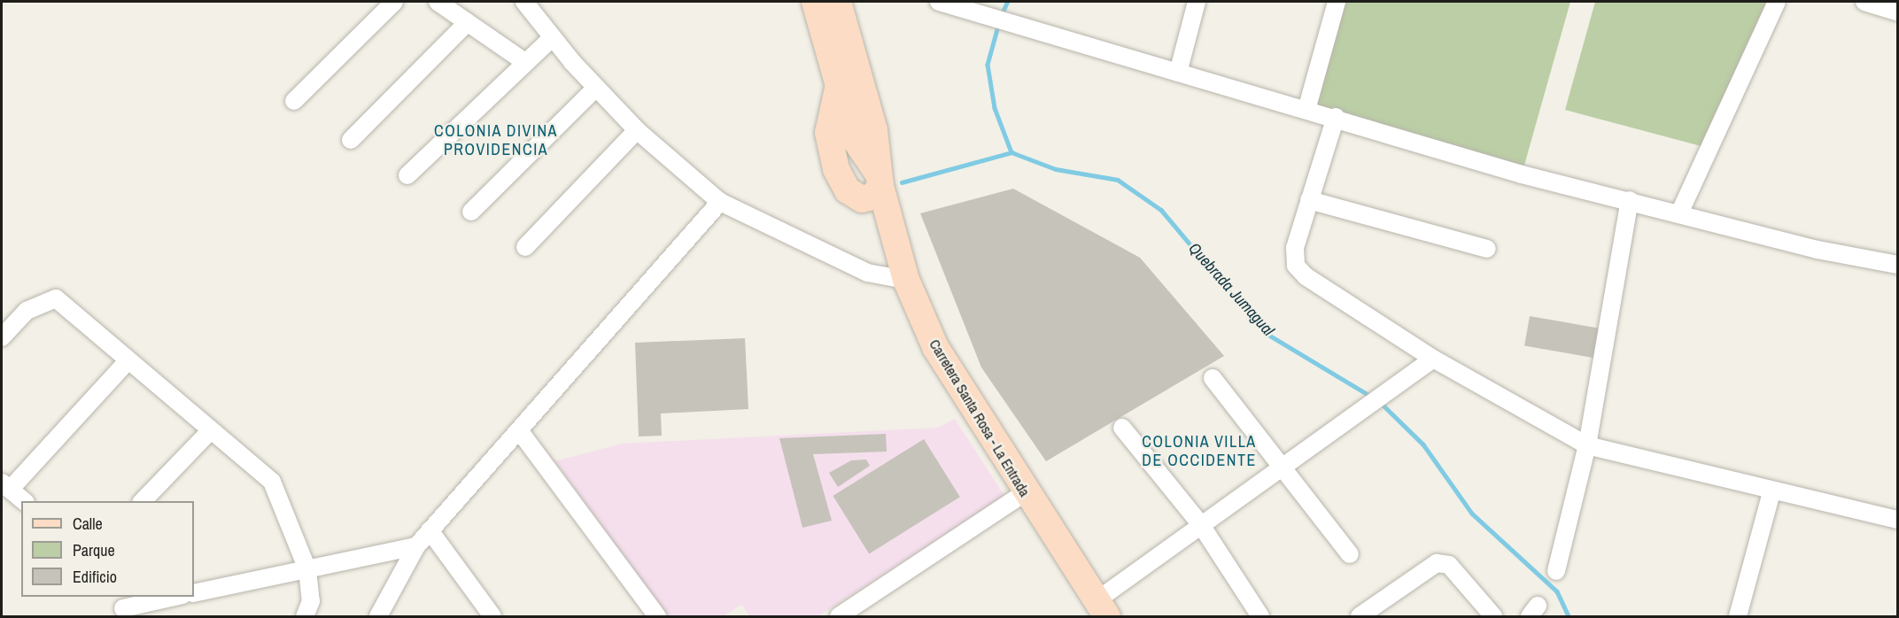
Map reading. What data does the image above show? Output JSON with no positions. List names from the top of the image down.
{
  "streets": {
    "main road": ["Carretera Santa Rosa - La Entrada"]
  },
  "districts": ["COLONIA DIVINA PROVIDENCIA", "COLONIA VILLA DE OCCIDENTE"],
  "water": ["Quebrada Jumagual"],
  "legend": ["Calle", "Parque", "Edificio"]
}
